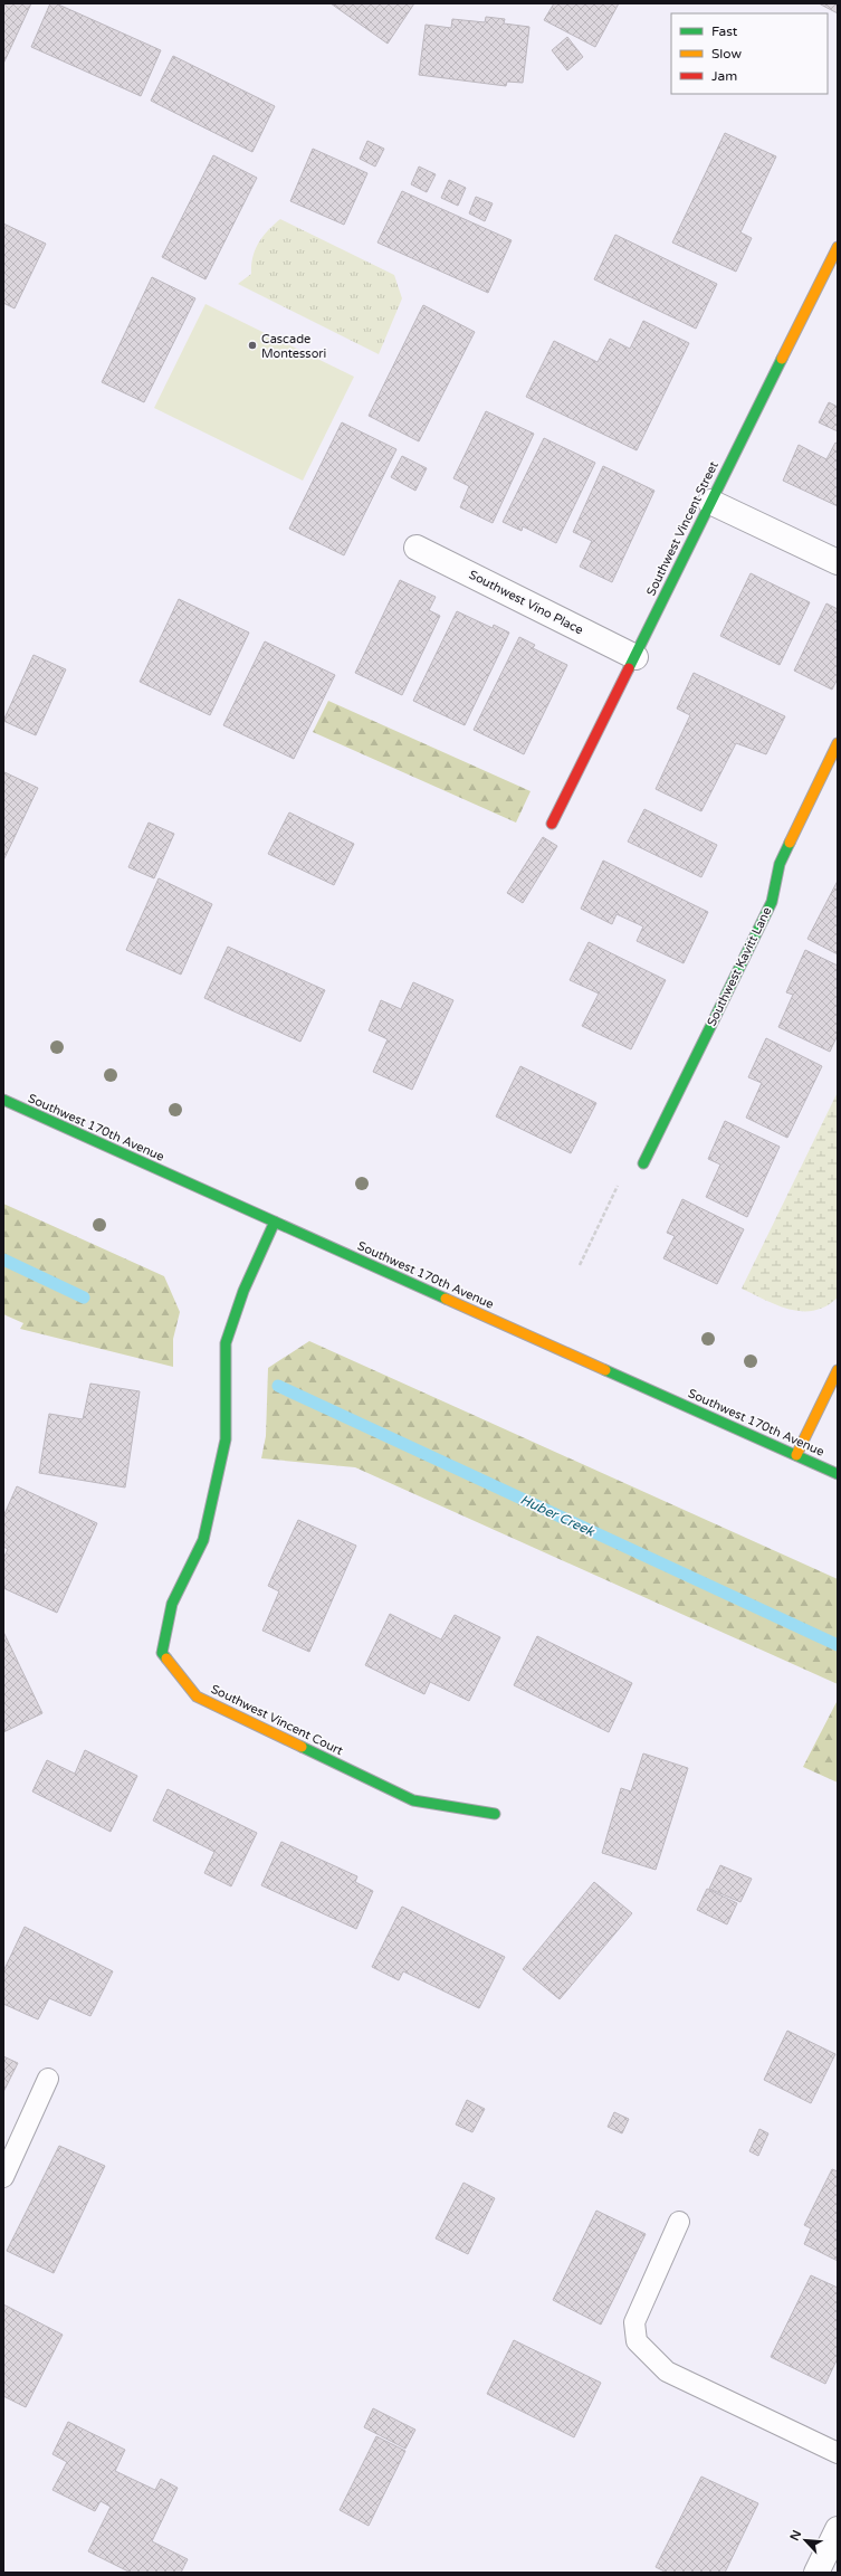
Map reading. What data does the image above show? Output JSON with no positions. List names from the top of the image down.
{
  "streets": {
    "street": [
      "Southwest Vincent Street",
      "Southwest Vino Place",
      "Southwest Kavitt Lane",
      "Southwest 170th Avenue",
      "Southwest Vincent Court"
    ]
  },
  "crossings": [
    ["Southwest Vincent Street", "Southwest Vino Place"],
    ["Southwest 170th Avenue", "Southwest Vincent Court"]
  ],
  "water": ["Huber Creek"],
  "places": ["Cascade Montessori"],
  "legend": ["Fast", "Slow", "Jam"],
  "north": "top left"
}
